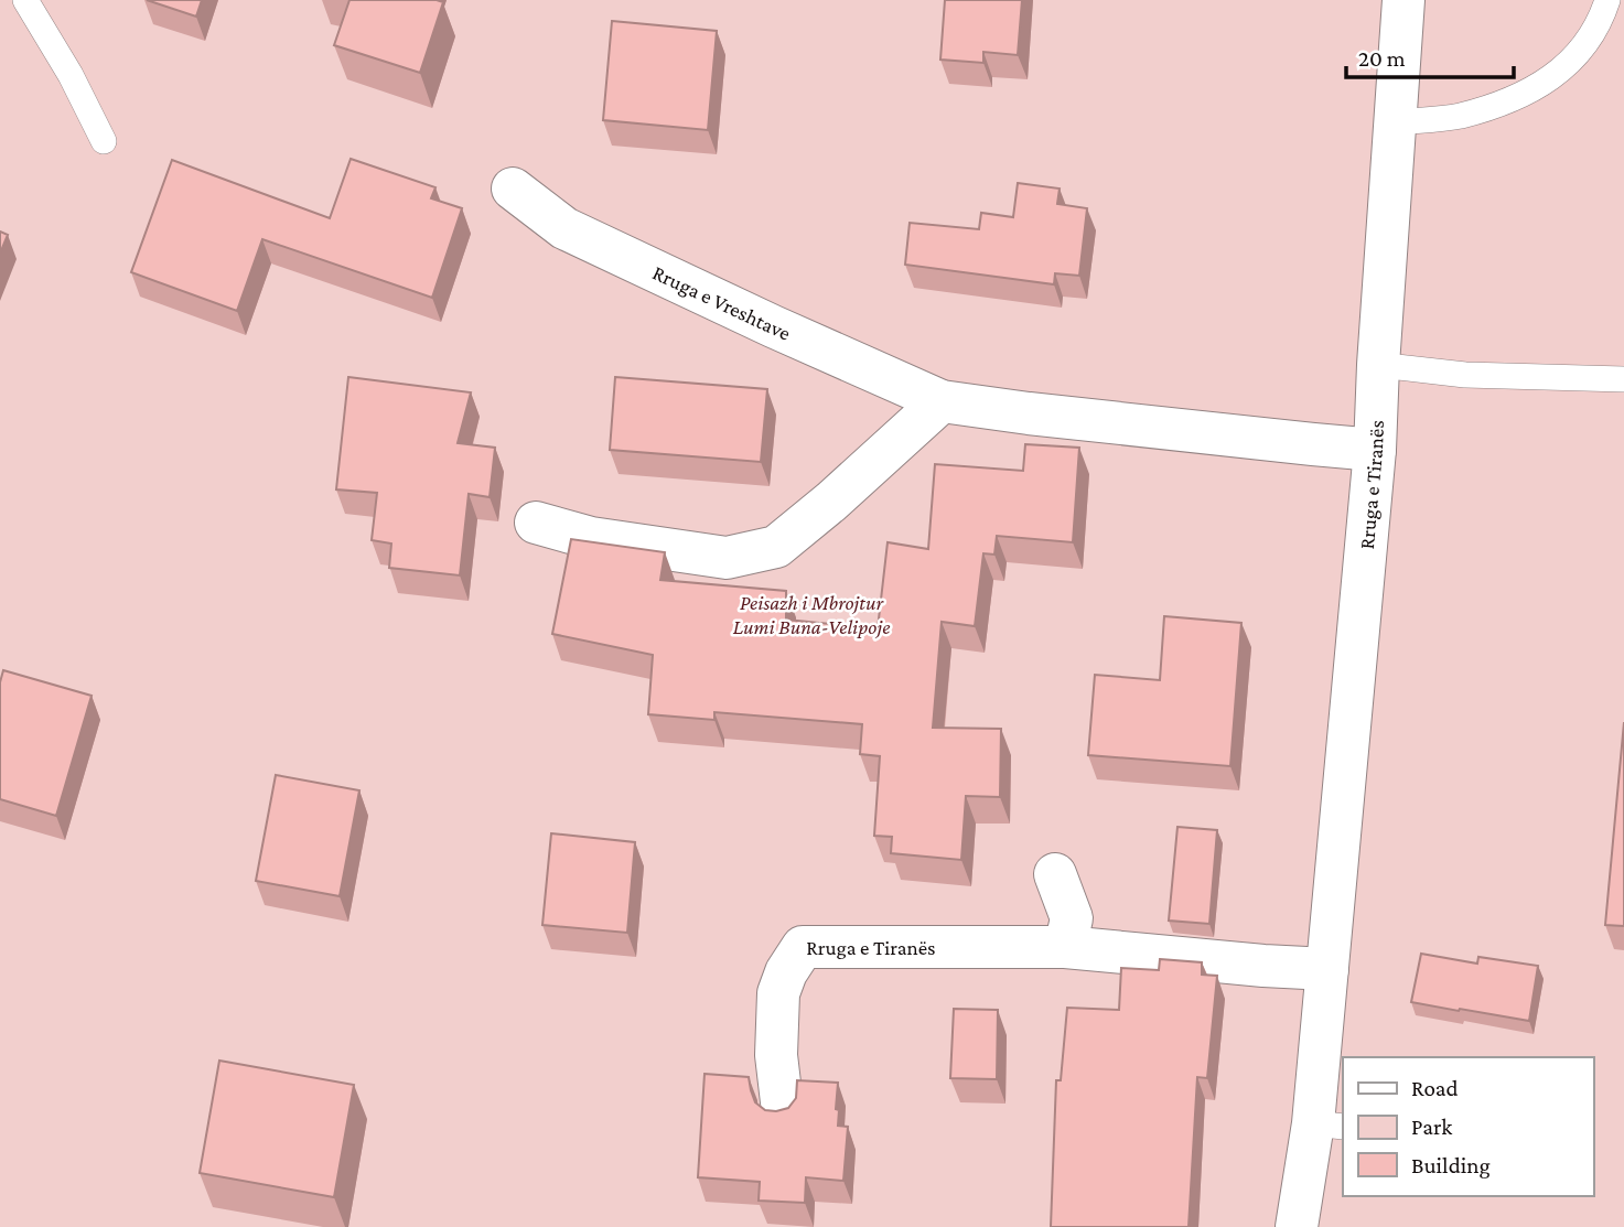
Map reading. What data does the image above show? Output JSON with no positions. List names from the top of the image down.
{
  "streets": {
    "street": ["Rruga e Vreshtave", "Rruga e Tiranës"]
  },
  "crossings": [
    ["Rruga e Vreshtave", "Rruga e Tiranës"]
  ],
  "parks": ["Peisazh i Mbrojtur Lumi Buna-Velipoje"],
  "legend": ["Road", "Park", "Building"],
  "scale_bar": "20 m"
}
